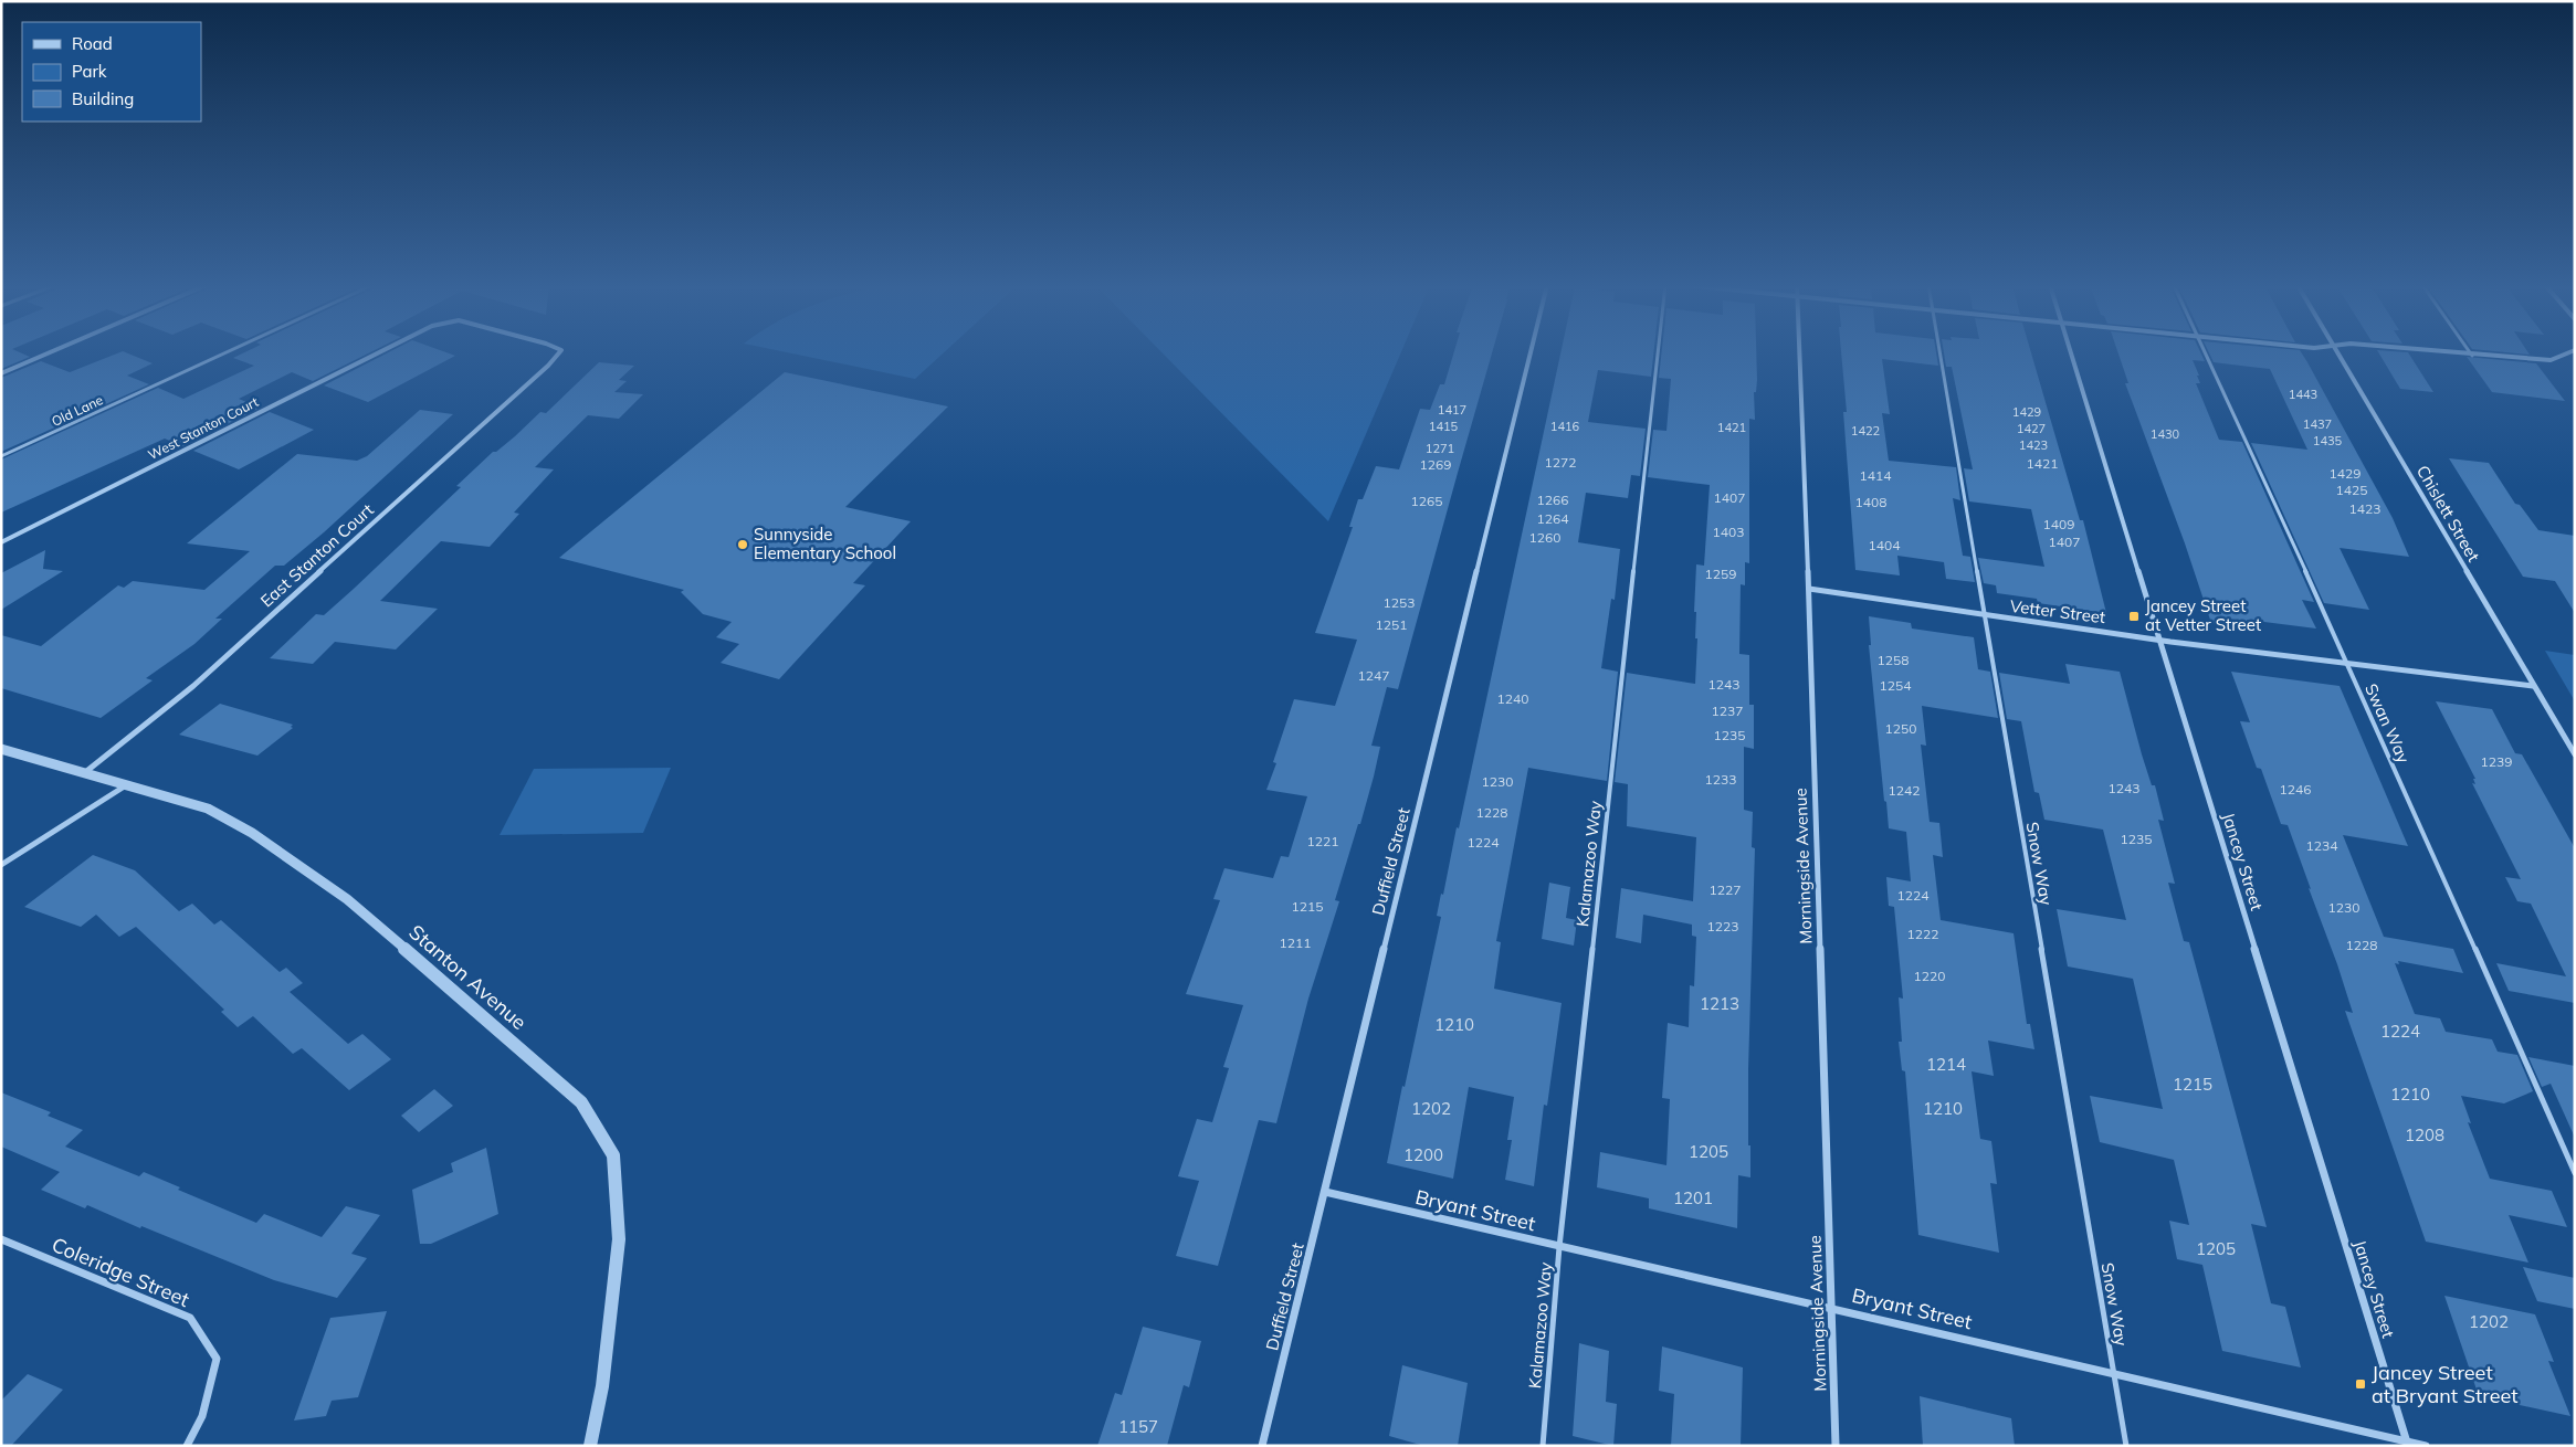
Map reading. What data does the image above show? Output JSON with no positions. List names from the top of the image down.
{
  "streets": {
    "street": [
      "West Stanton Court",
      "Chislett Street",
      "East Stanton Court",
      "Vetter Street",
      "Duffield Street",
      "Jancey Street",
      "Morningside Avenue",
      "Stanton Avenue",
      "Bryant Street",
      "Coleridge Street"
    ],
    "lane": [
      "Old Lane",
      "Swan Way",
      "Kalamazoo Way",
      "Snow Way"
    ]
  },
  "crossings": [
    ["Chislett Street", "Vetter Street"],
    ["East Stanton Court", "Stanton Avenue"],
    ["Vetter Street", "Swan Way"],
    ["Vetter Street", "Jancey Street"],
    ["Vetter Street", "Snow Way"],
    ["Vetter Street", "Morningside Avenue"],
    ["Duffield Street", "Bryant Street"],
    ["Jancey Street", "Bryant Street"],
    ["Kalamazoo Way", "Bryant Street"],
    ["Snow Way", "Bryant Street"],
    ["Morningside Avenue", "Bryant Street"]
  ],
  "places": {
    "other": ["Sunnyside Elementary School"],
    "transit": ["Jancey Street at Vetter Street", "Jancey Street at Bryant Street"]
  },
  "house_numbers": [
    "1443",
    "1417",
    "1429",
    "1437",
    "1415",
    "1416",
    "1421",
    "1427",
    "1422",
    "1430",
    "1435",
    "1423",
    "1271",
    "1272",
    "1421",
    "1269",
    "1429",
    "1414",
    "1425",
    "1407",
    "1266",
    "1265",
    "1408",
    "1423",
    "1264",
    "1409",
    "1403",
    "1260",
    "1407",
    "1404",
    "1259",
    "1253",
    "1251",
    "1258",
    "1247",
    "1243",
    "1254",
    "1240",
    "1237",
    "1250",
    "1235",
    "1239",
    "1233",
    "1230",
    "1243",
    "1246",
    "1242",
    "1228",
    "1235",
    "1221",
    "1224",
    "1234",
    "1227",
    "1224",
    "1215",
    "1230",
    "1223",
    "1222",
    "1211",
    "1228",
    "1220",
    "1213",
    "1210",
    "1224",
    "1214",
    "1215",
    "1210",
    "1202",
    "1210",
    "1208",
    "1205",
    "1200",
    "1201",
    "1205",
    "1202",
    "1157"
  ],
  "legend": ["Road", "Park", "Building"]
}
